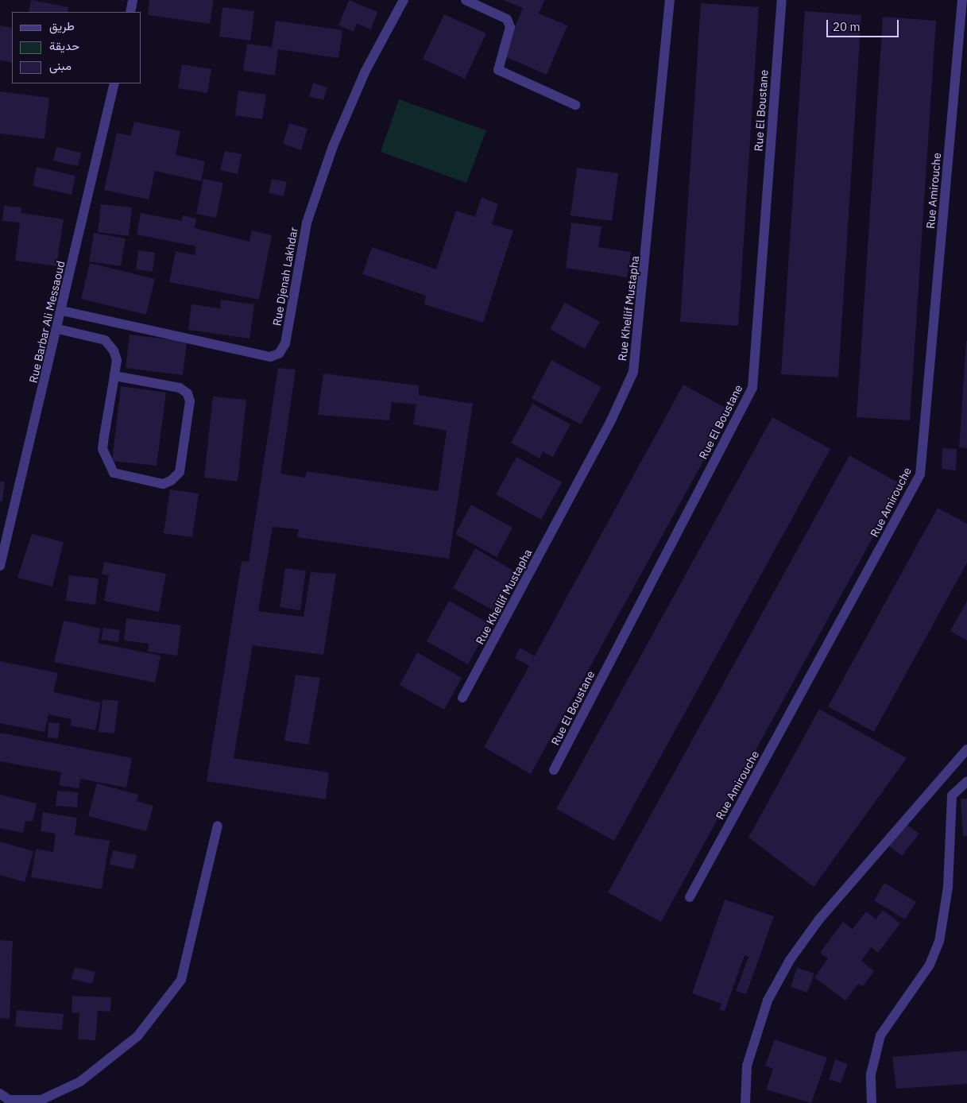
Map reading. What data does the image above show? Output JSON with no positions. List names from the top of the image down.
{
  "streets": {
    "street": [
      "Rue El Boustane",
      "Rue Amirouche",
      "Rue Djenah Lakhdar",
      "Rue Khellif Mustapha",
      "Rue Barbar Ali Messaoud"
    ]
  },
  "crossings": [
    ["Rue Djenah Lakhdar", "Rue Barbar Ali Messaoud"]
  ],
  "legend": ["طريق", "حديقة", "مبنى"],
  "scale_bar": "20 m"
}
